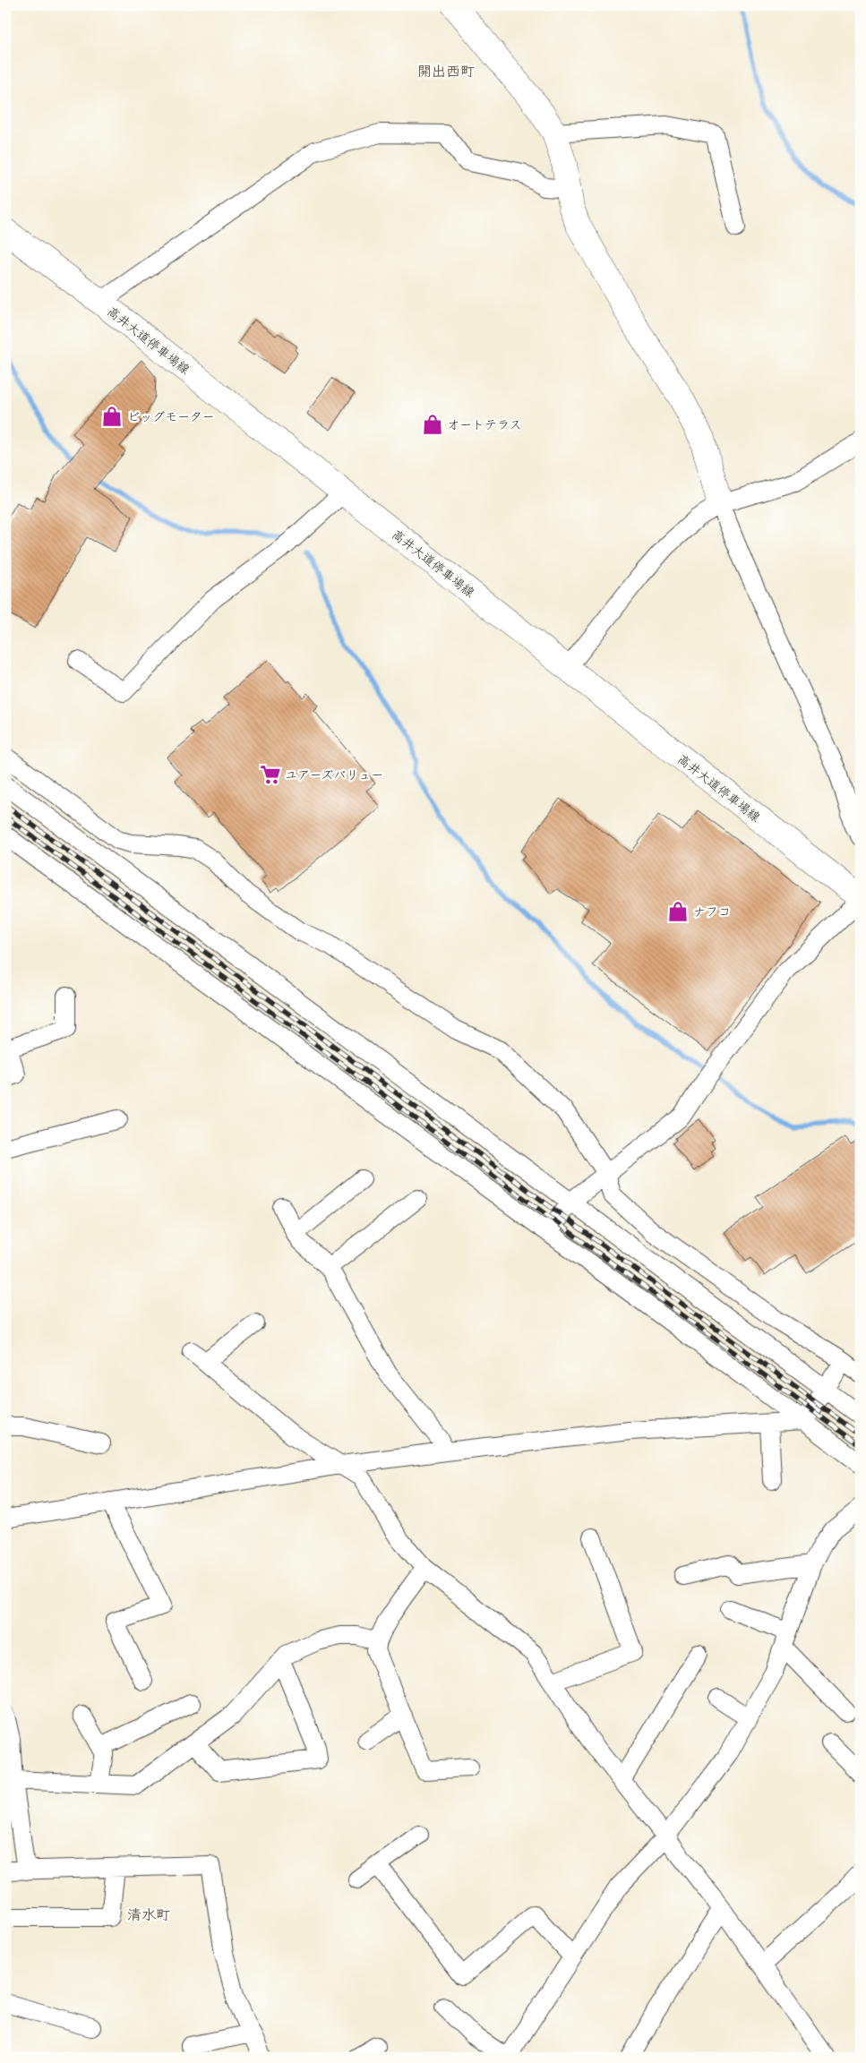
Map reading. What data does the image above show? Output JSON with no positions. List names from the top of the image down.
{
  "streets": {
    "main road": ["高井大道停車場線"]
  },
  "districts": ["開出西町", "清水町"],
  "places": {
    "shop": ["ビッグモーター", "オートテラス", "ナフコ"],
    "supermarket": ["ユアーズバリュー"]
  }
}
